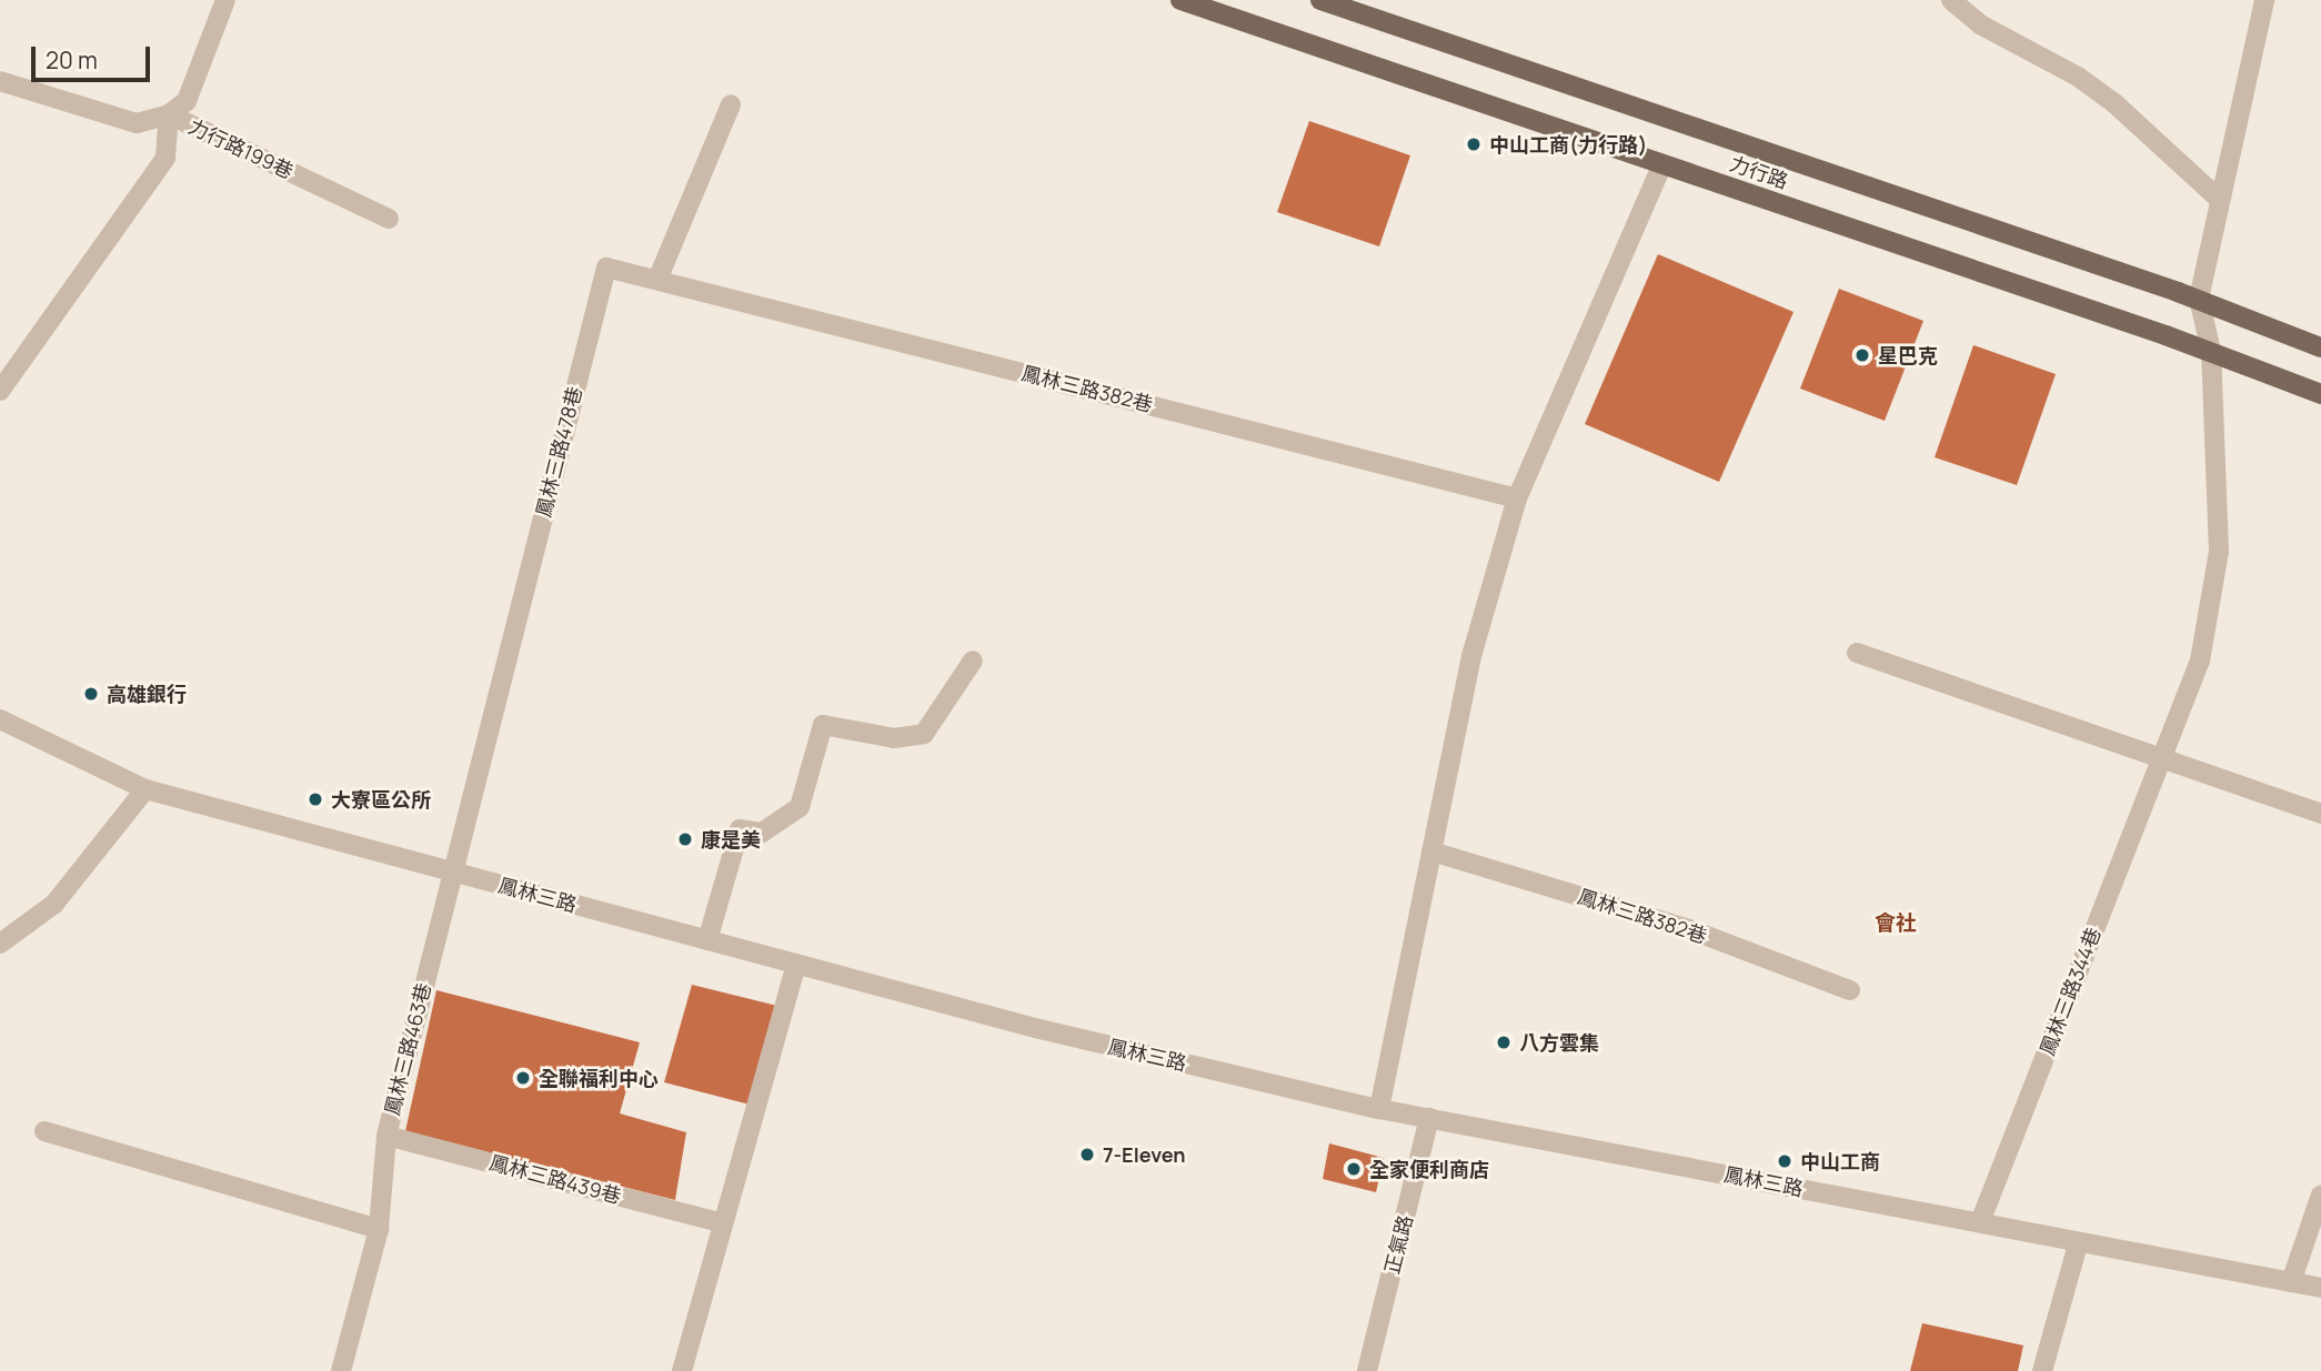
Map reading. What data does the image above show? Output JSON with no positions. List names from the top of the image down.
{
  "streets": {
    "main road": ["力行路"],
    "street": [
      "力行路199巷",
      "鳳林三路382巷",
      "鳳林三路478巷",
      "鳳林三路",
      "鳳林三路344巷",
      "鳳林三路463巷",
      "鳳林三路439巷",
      "正氣路"
    ]
  },
  "crossings": [
    ["力行路", "鳳林三路344巷"],
    ["鳳林三路382巷", "鳳林三路478巷"],
    ["鳳林三路478巷", "鳳林三路"],
    ["鳳林三路478巷", "鳳林三路463巷"],
    ["鳳林三路", "鳳林三路344巷"],
    ["鳳林三路", "鳳林三路463巷"],
    ["鳳林三路", "正氣路"],
    ["鳳林三路463巷", "鳳林三路439巷"]
  ],
  "districts": ["會社"],
  "places": [
    "中山工商(力行路)",
    "星巴克",
    "高雄銀行",
    "大寮區公所",
    "康是美",
    "八方雲集",
    "全聯福利中心",
    "7-Eleven",
    "中山工商",
    "全家便利商店"
  ],
  "scale_bar": "20 m"
}
